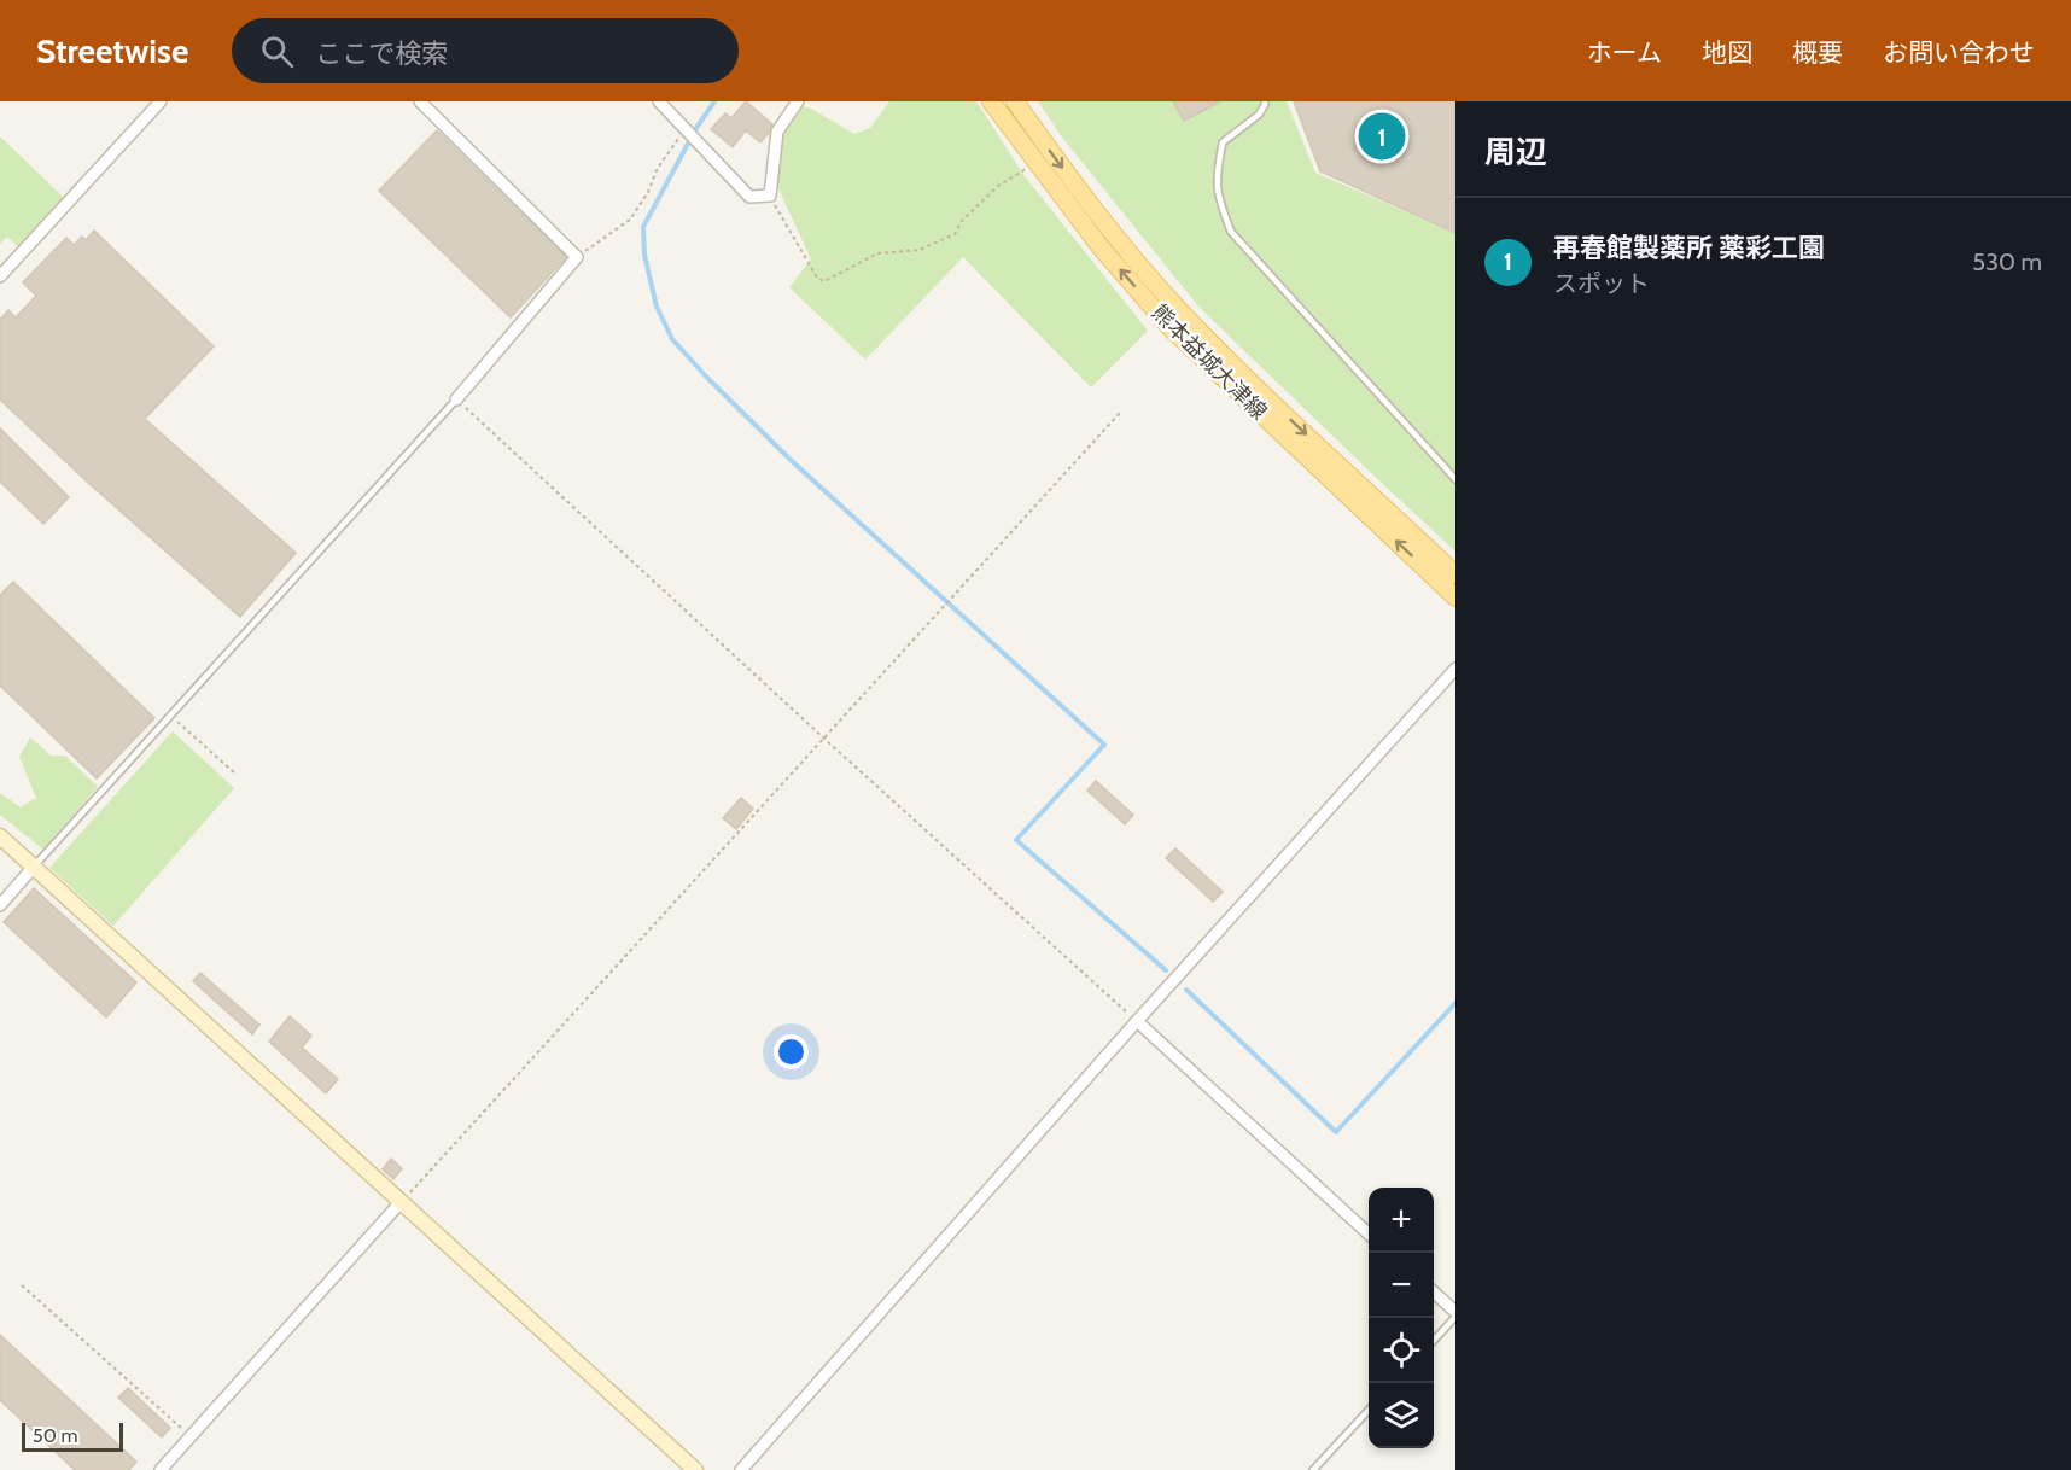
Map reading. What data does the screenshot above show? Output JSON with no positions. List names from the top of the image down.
{
  "streets": {
    "main road": ["熊本益城大津線"]
  },
  "scale_bar": "50 m",
  "page": {
    "header": "Streetwise",
    "search": "ここで検索",
    "nav": [
      "ホーム",
      "地図",
      "概要",
      "お問い合わせ"
    ],
    "heading": "周辺",
    "pins": "1",
    "list": [
      {
        "mark": "1",
        "name": "再春館製薬所 薬彩工園",
        "note": "スポット",
        "value": "530 m"
      }
    ],
    "map_buttons": ["+", "−"],
    "scale": "50 m"
  }
}
